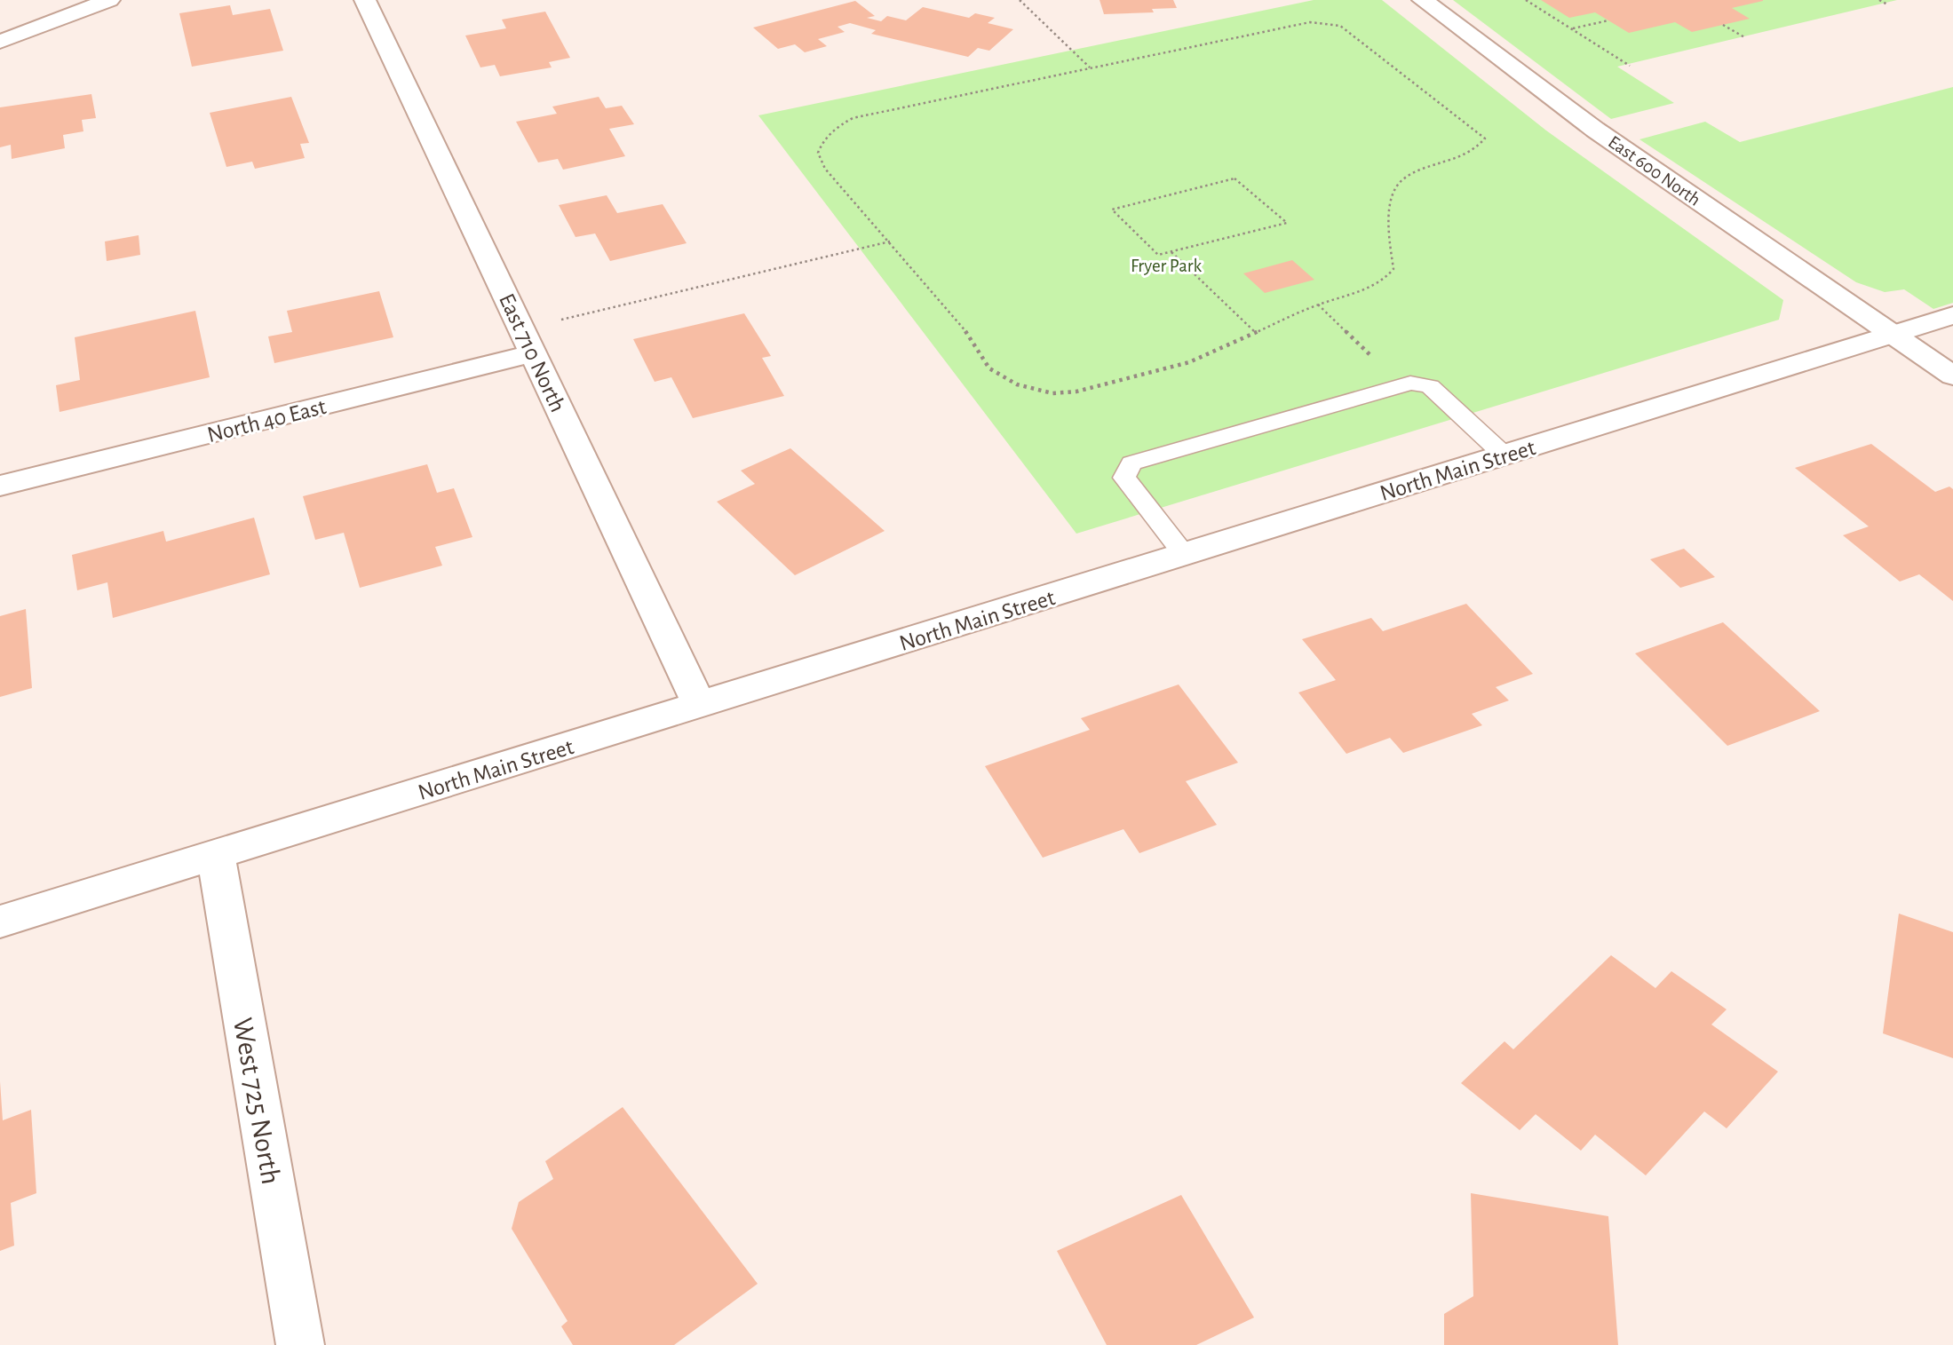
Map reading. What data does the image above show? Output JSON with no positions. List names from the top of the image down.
{
  "streets": {
    "street": [
      "East 600 North",
      "East 710 North",
      "North 40 East",
      "North Main Street",
      "West 725 North"
    ]
  },
  "crossings": [
    ["East 600 North", "North Main Street"],
    ["East 710 North", "North 40 East"],
    ["East 710 North", "North Main Street"],
    ["North Main Street", "West 725 North"]
  ],
  "parks": ["Fryer Park"]
}
